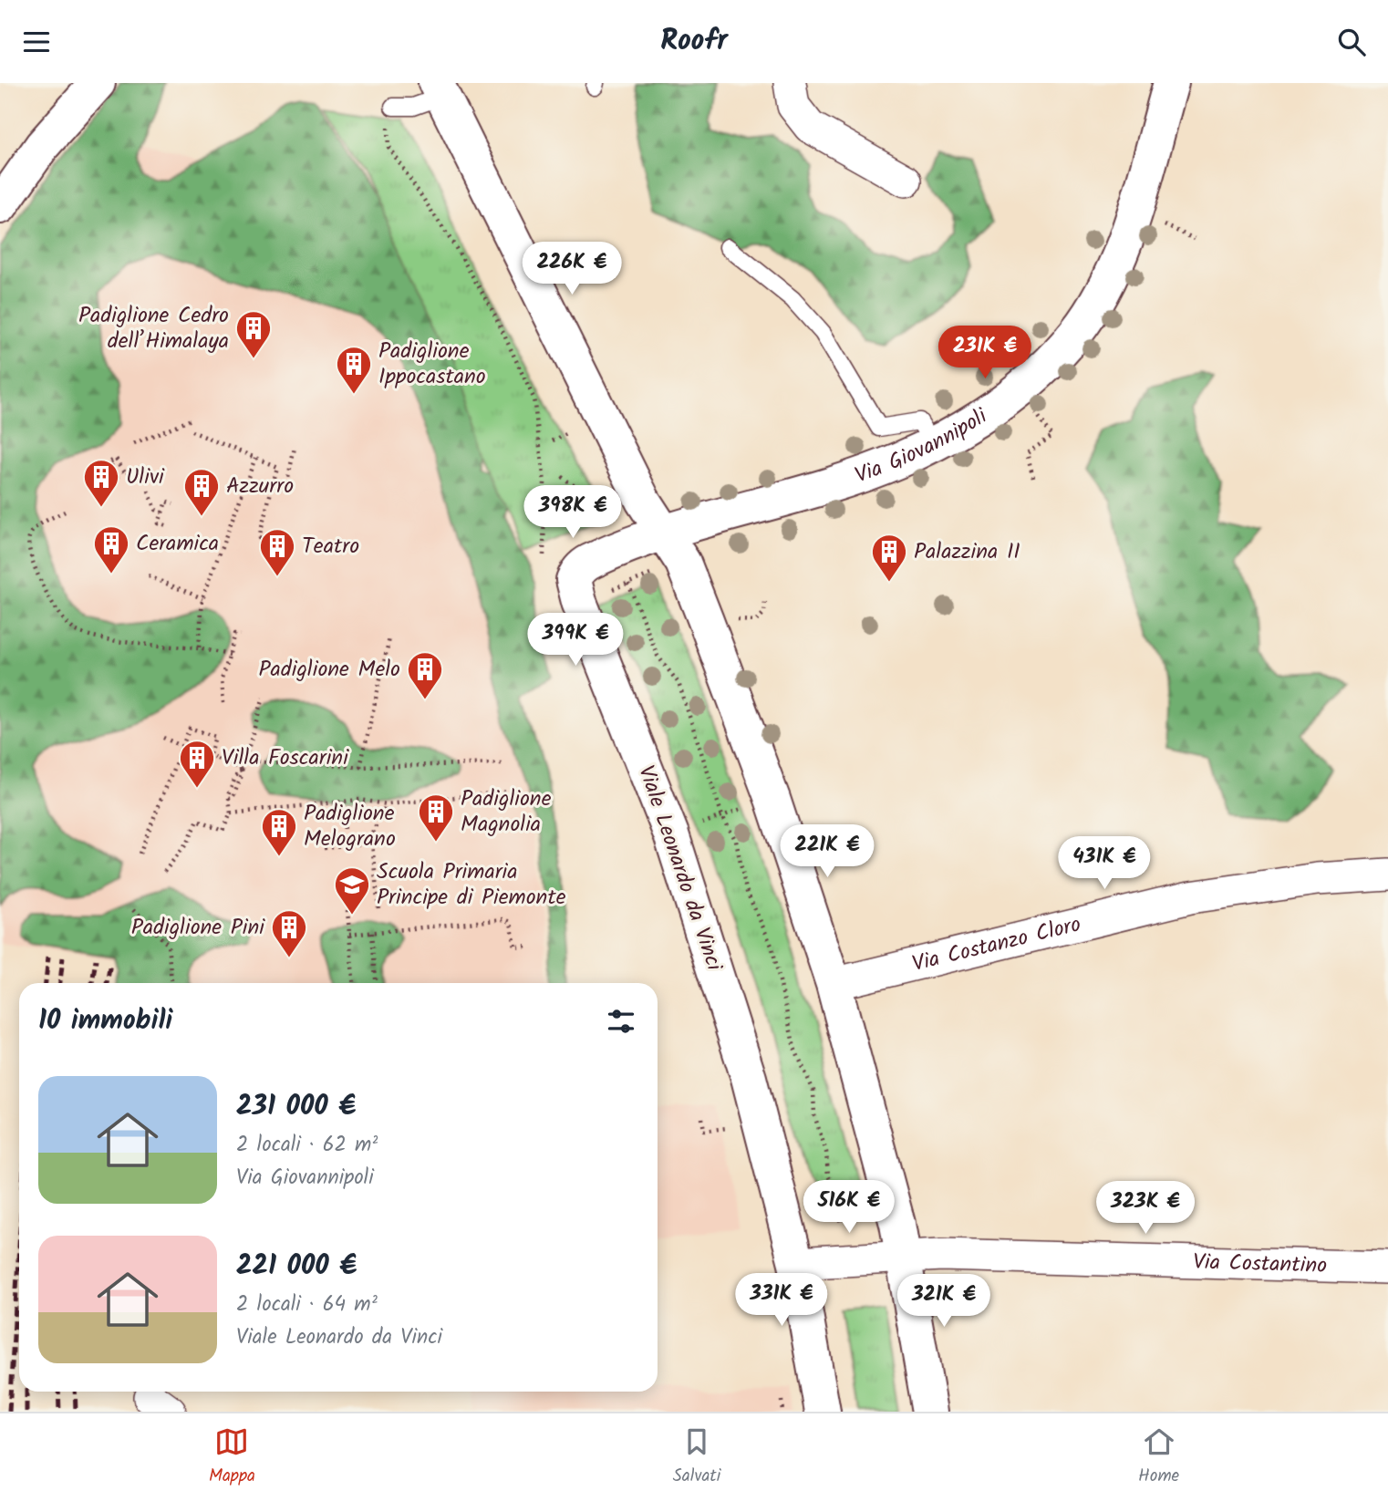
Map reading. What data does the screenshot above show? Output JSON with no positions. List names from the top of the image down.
{
  "streets": {
    "street": [
      "Via Giovannipoli",
      "Viale Leonardo da Vinci",
      "Via Costanzo Cloro",
      "Via Costantino"
    ]
  },
  "crossings": [
    ["Via Giovannipoli", "Viale Leonardo da Vinci"]
  ],
  "places": {
    "building": [
      "Padiglione Cedro dell’Himalaya",
      "Padiglione Ippocastano",
      "Ulivi",
      "Azzurro",
      "Ceramica",
      "Teatro",
      "Palazzina II",
      "Padiglione Melo",
      "Villa Foscarini",
      "Padiglione Magnolia",
      "Padiglione Melograno",
      "Padiglione Pini"
    ],
    "school or university": ["Scuola Primaria Principe di Piemonte"]
  },
  "page": {
    "header": "Roofr",
    "price": [
      "226K €",
      "231K €",
      "398K €",
      "399K €",
      "221K €",
      "431K €",
      "516K €",
      "323K €",
      "331K €",
      "321K €"
    ],
    "heading": "10 immobili",
    "list": [
      {
        "name": "231 000 €",
        "note": "2 locali · 62 m² · Via Giovannipoli"
      },
      {
        "name": "221 000 €",
        "note": "2 locali · 64 m² · Viale Leonardo da Vinci"
      }
    ],
    "tabs": ["Mappa", "Salvati", "Home"]
  }
}
